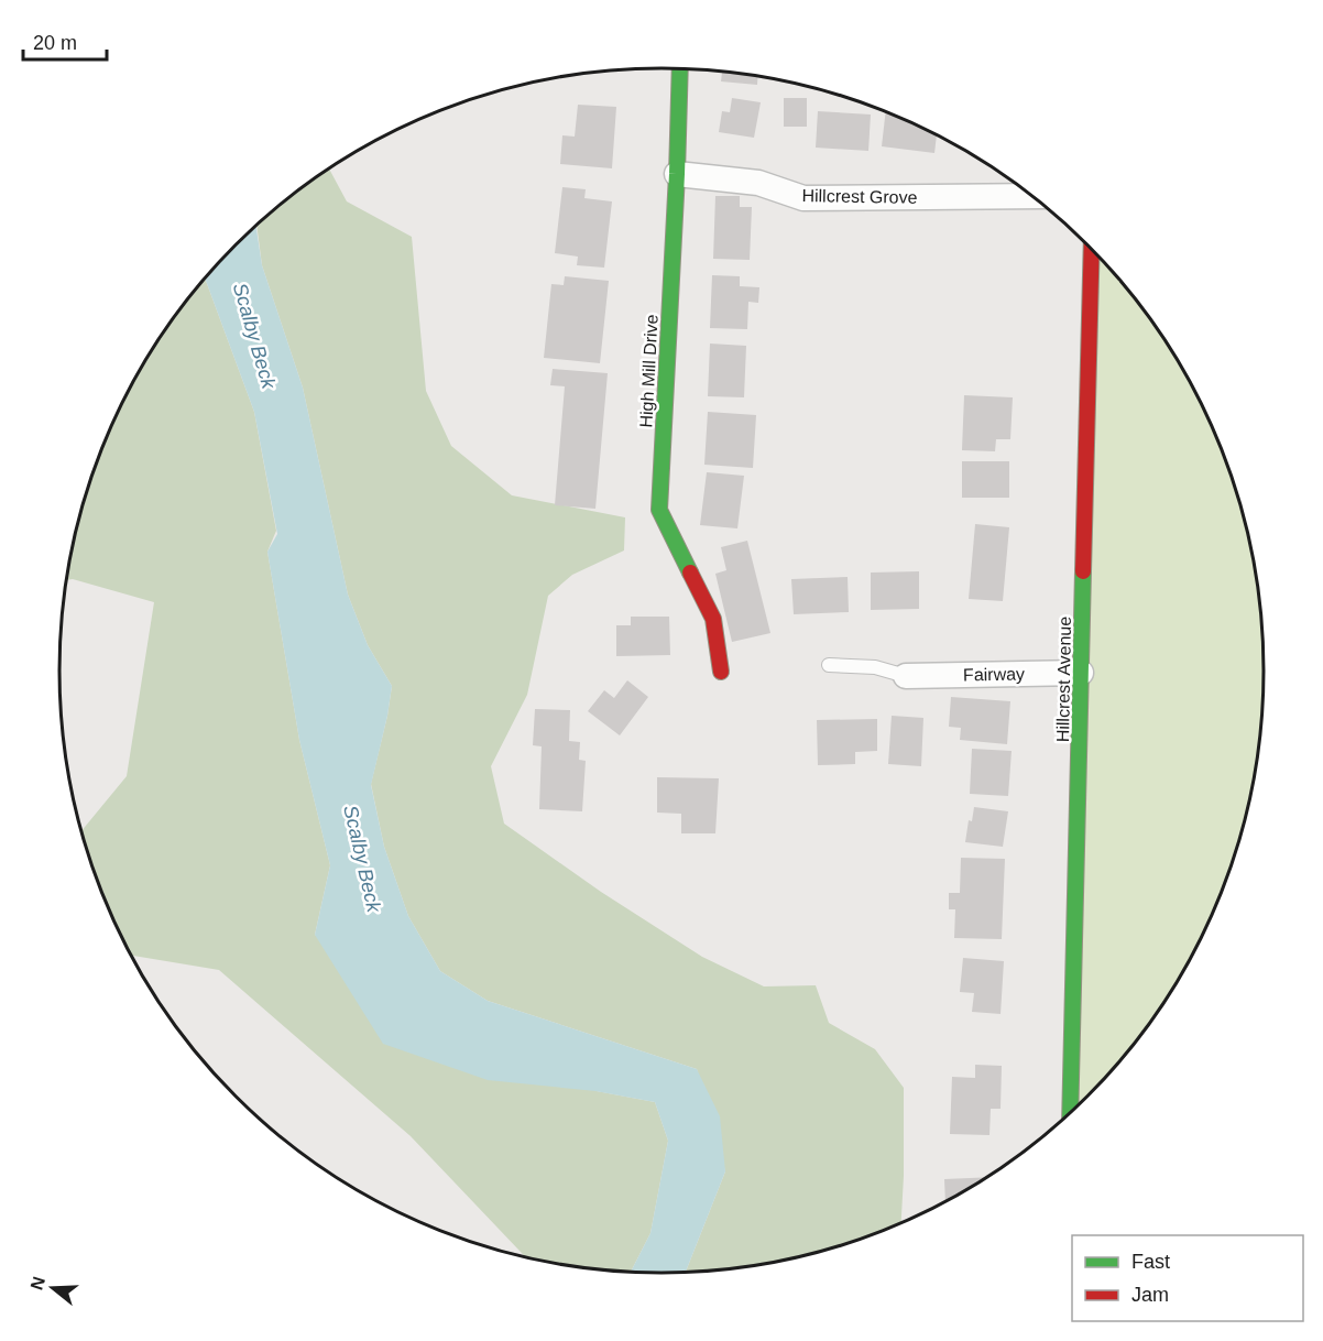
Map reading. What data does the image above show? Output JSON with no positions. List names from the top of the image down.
{
  "streets": {
    "street": [
      "Hillcrest Grove",
      "High Mill Drive",
      "Fairway",
      "Hillcrest Avenue"
    ]
  },
  "crossings": [
    ["Hillcrest Grove", "High Mill Drive"],
    ["Fairway", "Hillcrest Avenue"]
  ],
  "water": ["Scalby Beck"],
  "legend": ["Fast", "Jam"],
  "scale_bar": "20 m",
  "north": "left"
}
